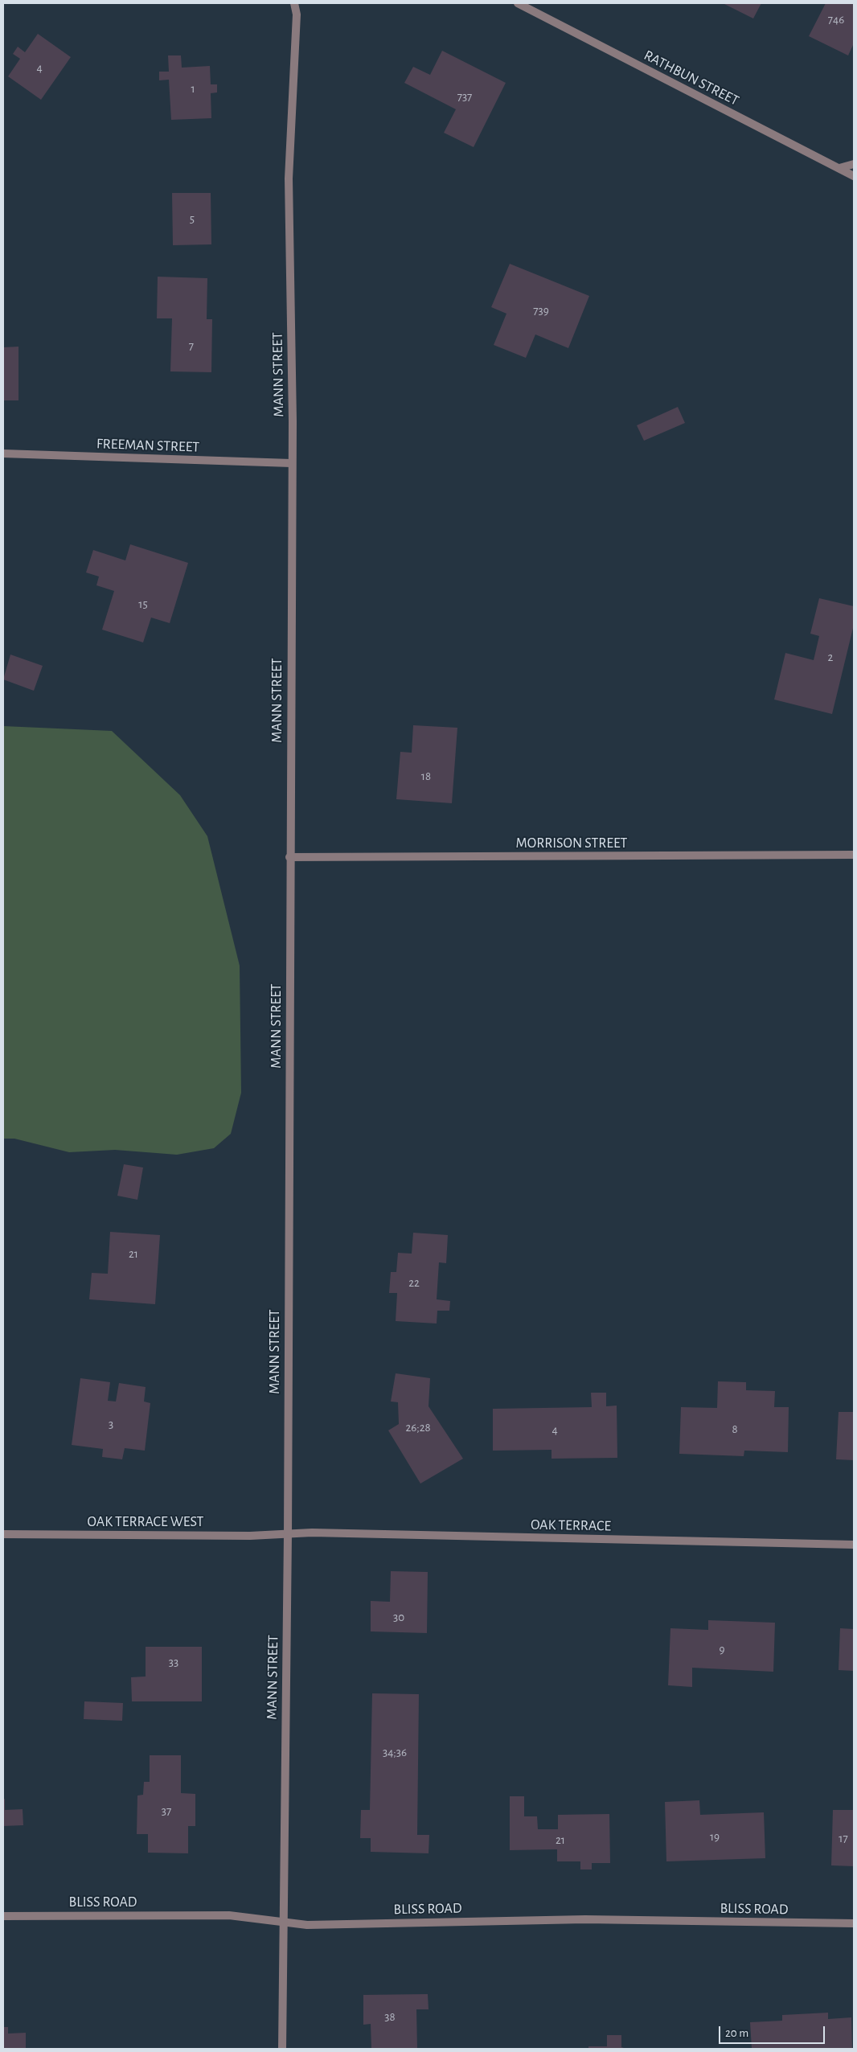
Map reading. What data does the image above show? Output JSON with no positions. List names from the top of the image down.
{
  "streets": {
    "street": [
      "RATHBUN STREET",
      "MANN STREET",
      "FREEMAN STREET",
      "MORRISON STREET",
      "OAK TERRACE WEST",
      "OAK TERRACE",
      "BLISS ROAD"
    ]
  },
  "crossings": [
    ["MANN STREET", "FREEMAN STREET"],
    ["MANN STREET", "MORRISON STREET"],
    ["MANN STREET", "OAK TERRACE WEST"],
    ["MANN STREET", "OAK TERRACE"],
    ["MANN STREET", "BLISS ROAD"],
    ["OAK TERRACE WEST", "OAK TERRACE"]
  ],
  "house_numbers": [
    "746",
    "4",
    "1",
    "737",
    "5",
    "739",
    "7",
    "15",
    "2",
    "18",
    "21",
    "22",
    "3",
    "26;28",
    "8",
    "4",
    "30",
    "9",
    "33",
    "34;36",
    "37",
    "19",
    "17",
    "21",
    "38"
  ],
  "scale_bar": "20 m"
}
